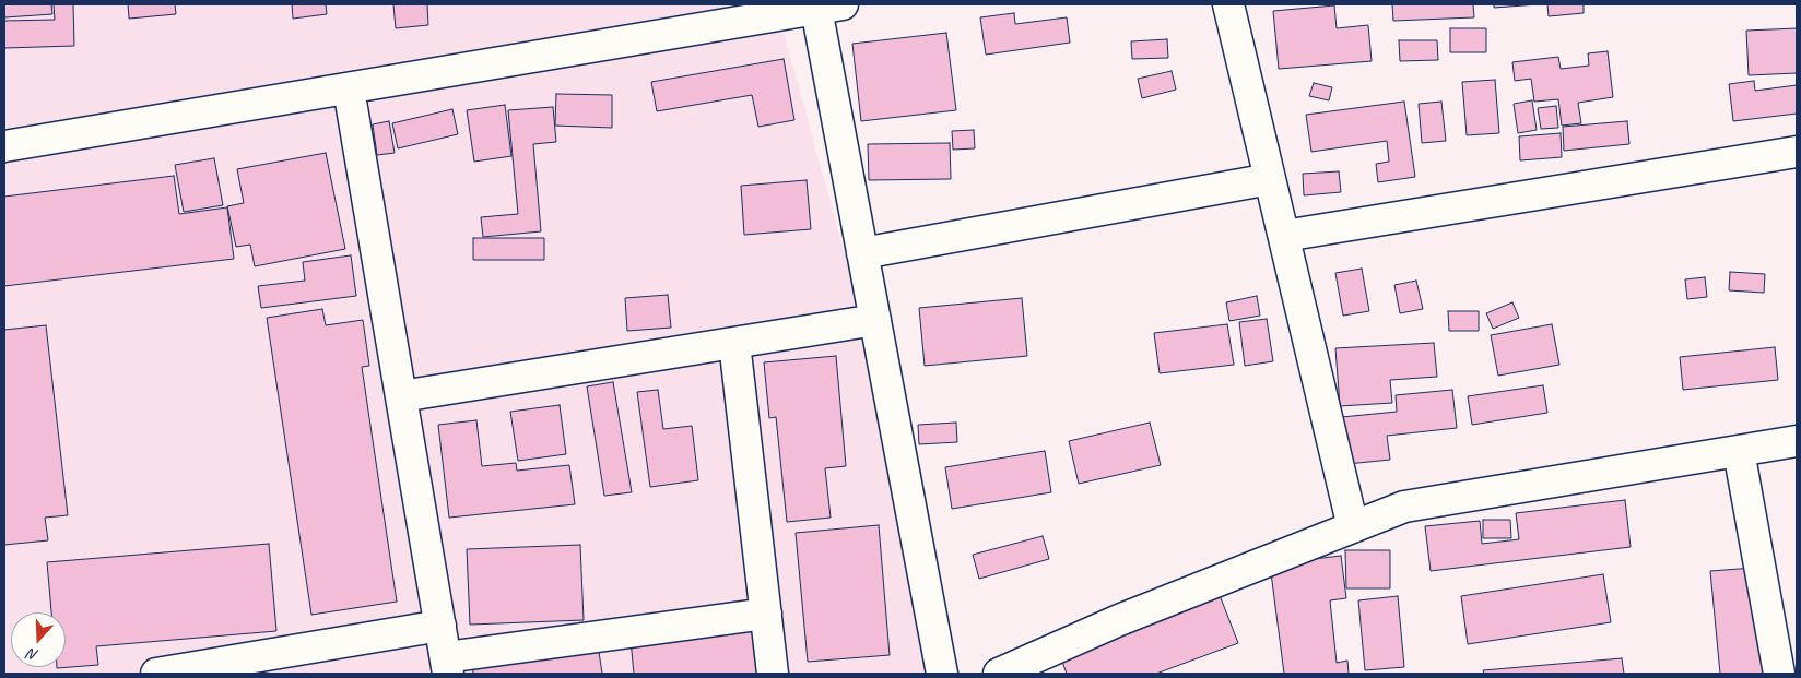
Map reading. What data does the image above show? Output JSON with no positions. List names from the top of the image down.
{
  "north": "bottom"
}
